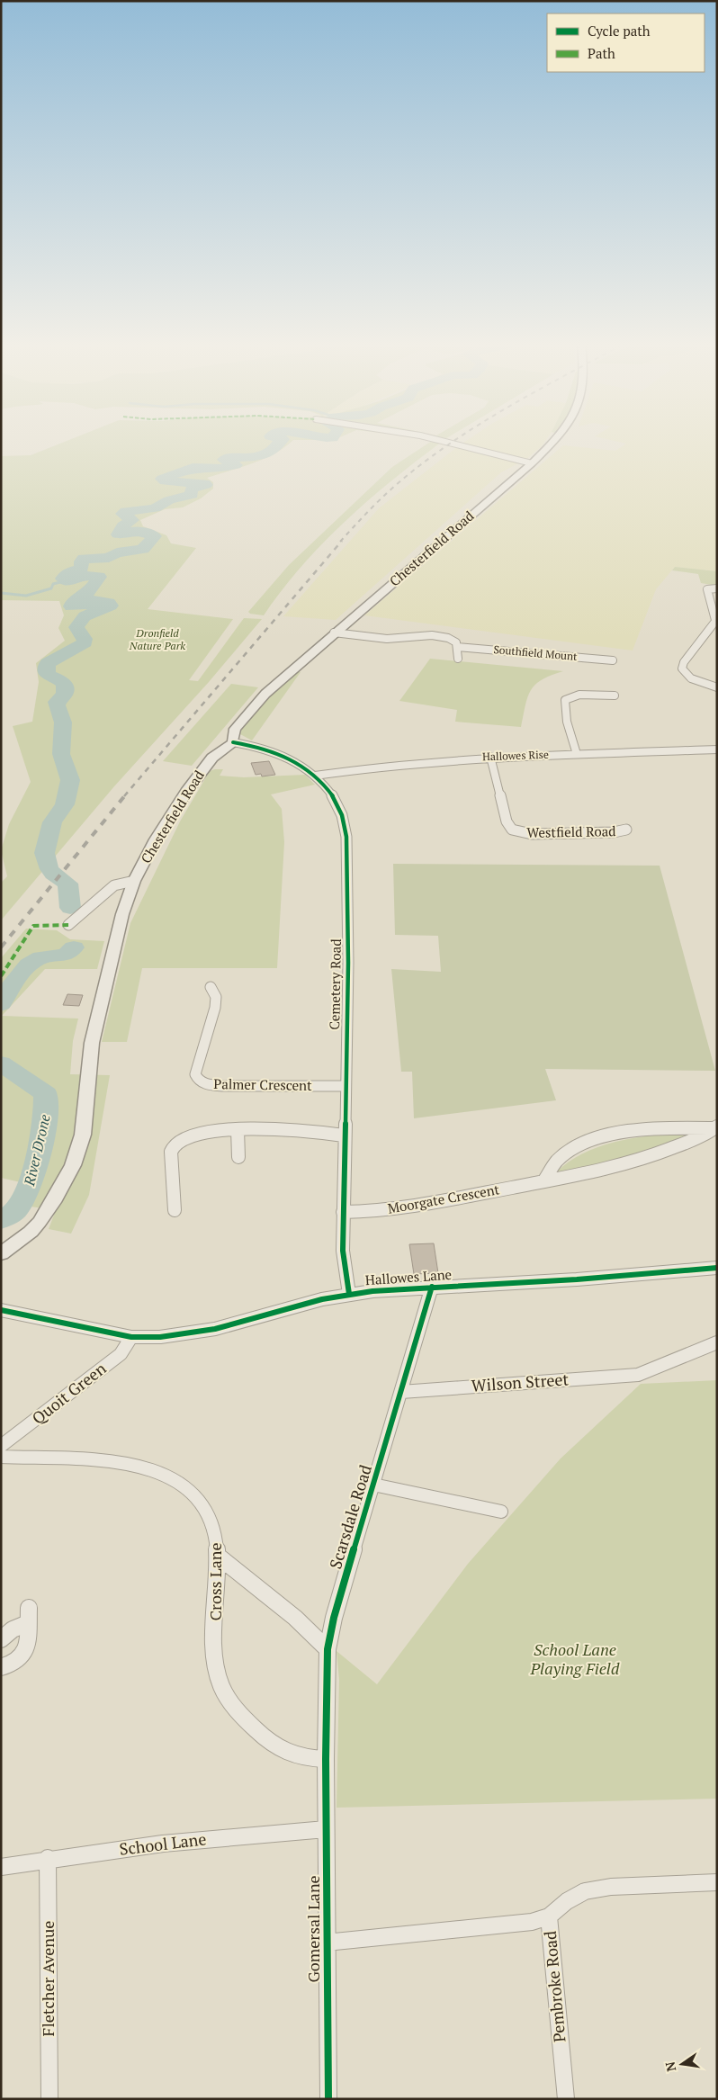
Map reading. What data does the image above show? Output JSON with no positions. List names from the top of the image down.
{
  "streets": {
    "main road": ["Chesterfield Road"],
    "street": [
      "Southfield Mount",
      "Hallowes Rise",
      "Westfield Road",
      "Cemetery Road",
      "Palmer Crescent",
      "Moorgate Crescent",
      "Hallowes Lane",
      "Wilson Street",
      "Quoit Green",
      "Scarsdale Road",
      "Cross Lane",
      "School Lane",
      "Gomersal Lane",
      "Fletcher Avenue",
      "Pembroke Road"
    ]
  },
  "crossings": [
    ["Chesterfield Road", "Cemetery Road"],
    ["Hallowes Rise", "Westfield Road"],
    ["Hallowes Rise", "Cemetery Road"],
    ["Cemetery Road", "Palmer Crescent"],
    ["Cemetery Road", "Moorgate Crescent"],
    ["Cemetery Road", "Hallowes Lane"],
    ["Hallowes Lane", "Quoit Green"],
    ["Hallowes Lane", "Scarsdale Road"],
    ["Wilson Street", "Scarsdale Road"],
    ["Scarsdale Road", "Cross Lane"],
    ["Scarsdale Road", "Gomersal Lane"],
    ["Cross Lane", "Gomersal Lane"],
    ["School Lane", "Gomersal Lane"],
    ["School Lane", "Fletcher Avenue"]
  ],
  "water": ["River Drone"],
  "parks": ["Dronfield Nature Park", "School Lane Playing Field"],
  "legend": ["Cycle path", "Path"],
  "north": "left"
}
